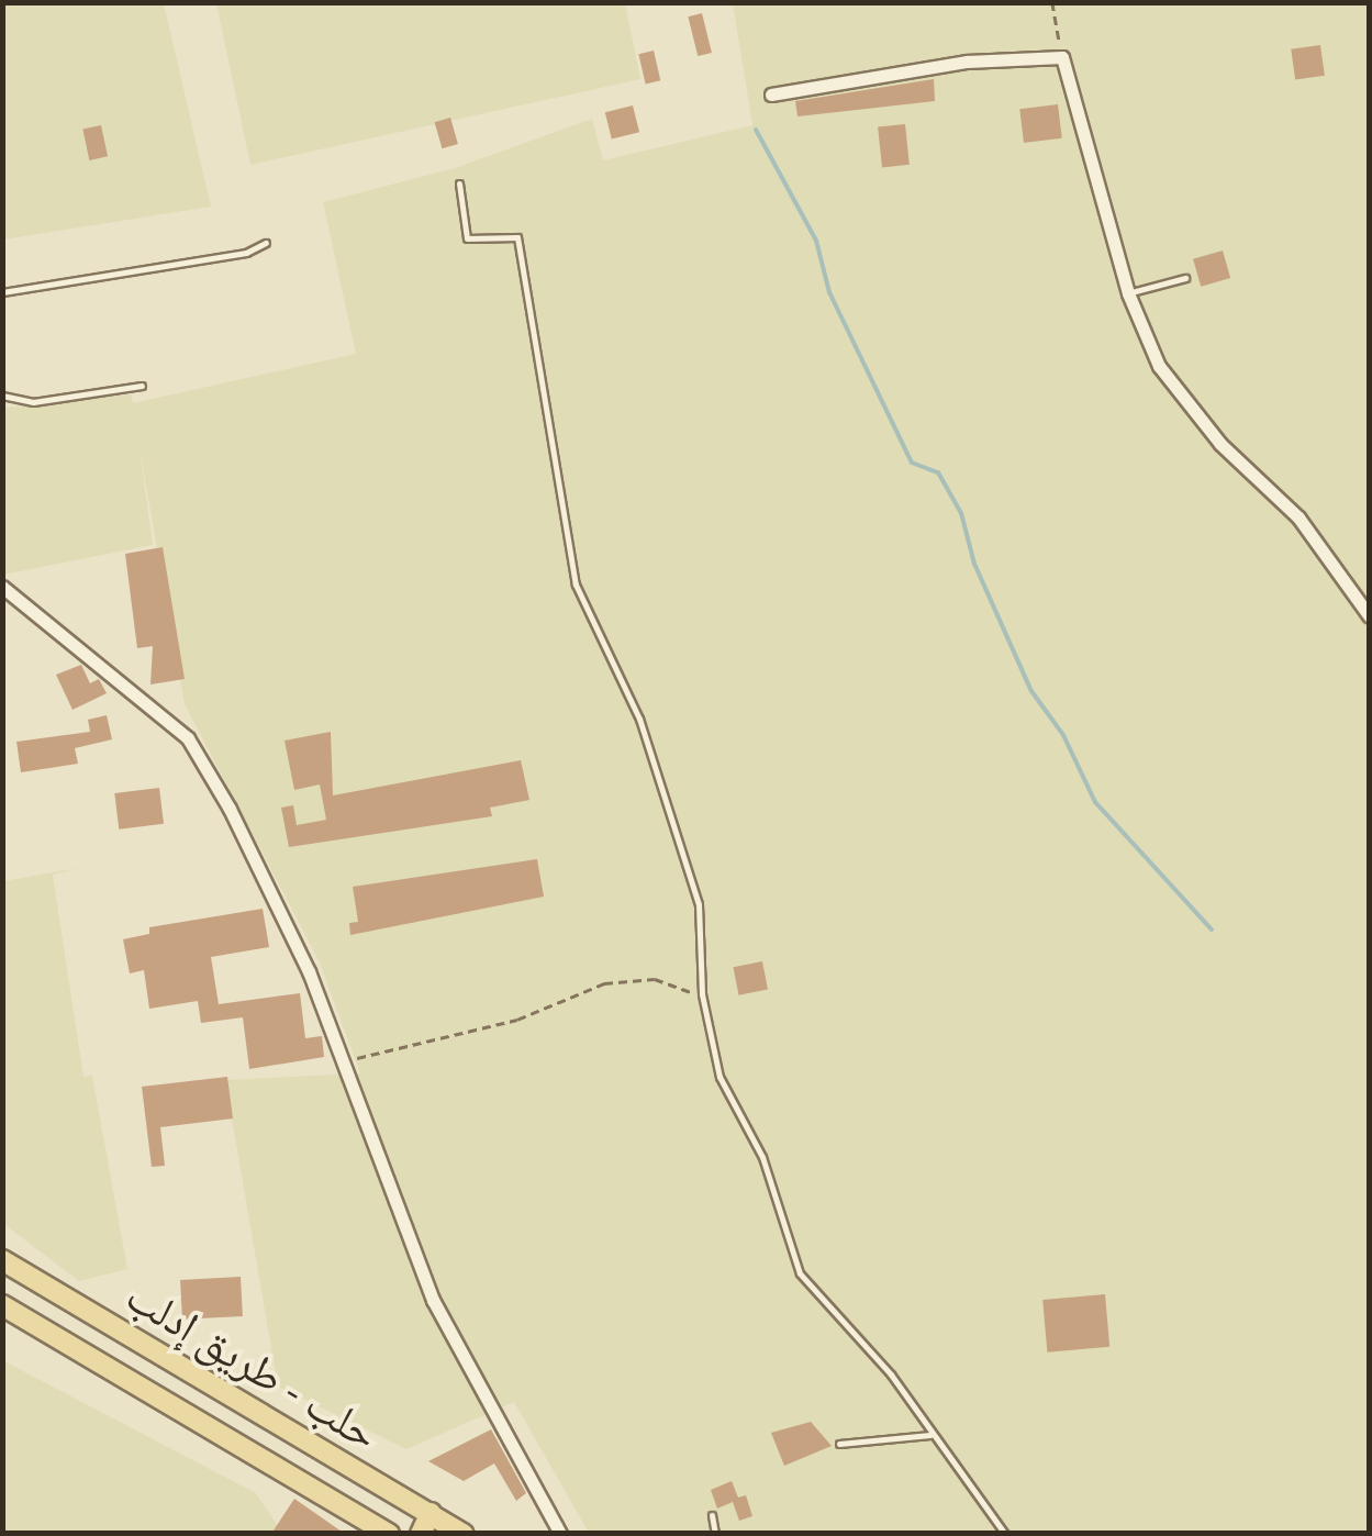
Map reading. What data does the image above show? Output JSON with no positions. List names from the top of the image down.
{
  "streets": {
    "main road": ["حلب - طريق إدلب"]
  }
}
